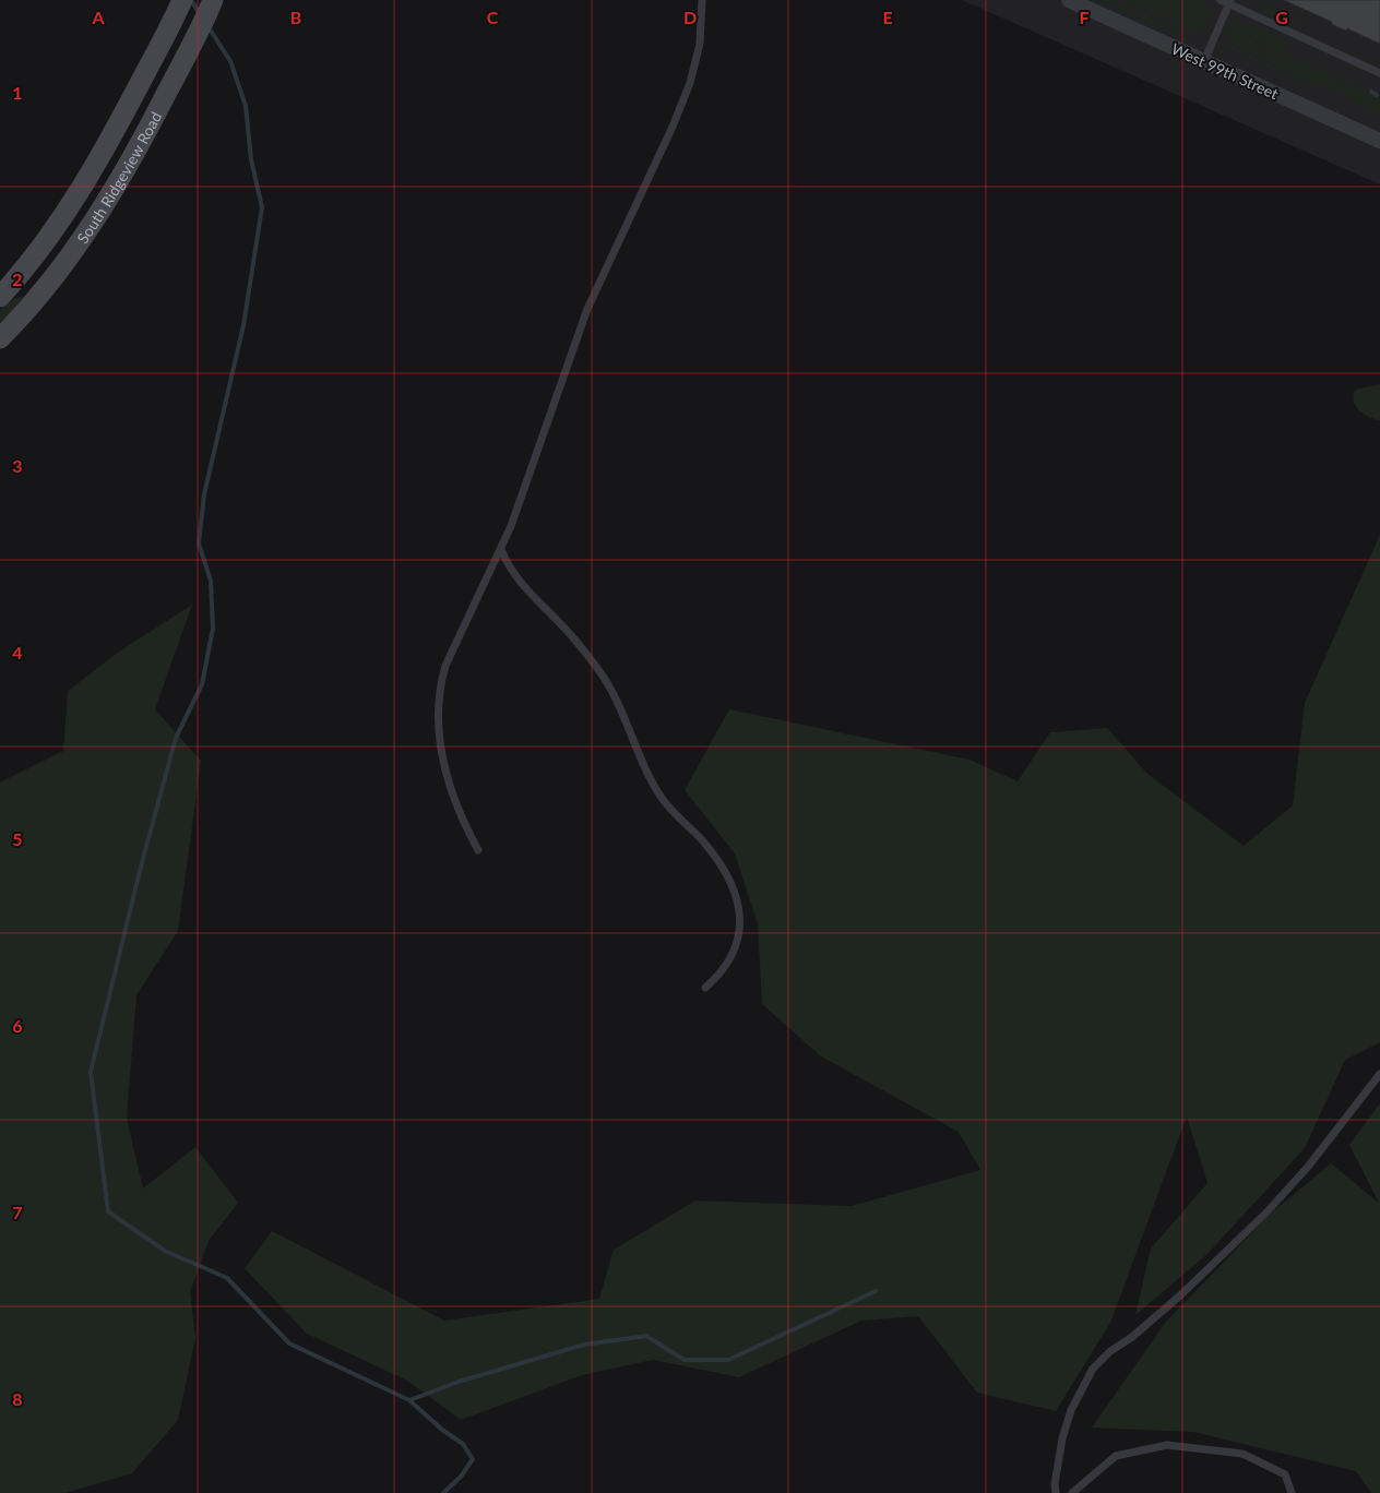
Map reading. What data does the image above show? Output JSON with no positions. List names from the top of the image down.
{
  "streets": {
    "main road": ["South Ridgeview Road"],
    "street": ["West 99th Street"]
  },
  "grid": {
    "columns": [
      "A",
      "B",
      "C",
      "D",
      "E",
      "F",
      "G"
    ],
    "rows": [
      "1",
      "2",
      "3",
      "4",
      "5",
      "6",
      "7",
      "8"
    ]
  }
}
